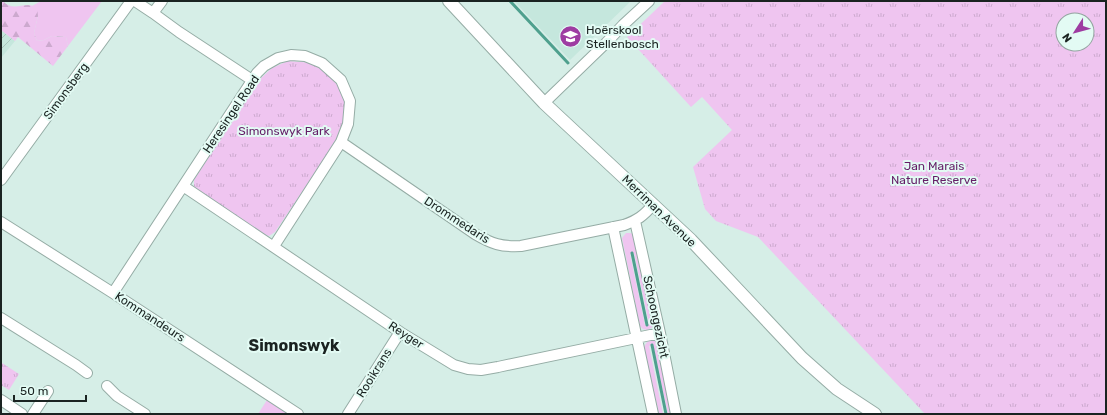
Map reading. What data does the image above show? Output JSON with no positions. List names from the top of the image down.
{
  "streets": {
    "street": [
      "Simonsberg",
      "Heresingel Road",
      "Merriman Avenue",
      "Drommedaris",
      "Kommandeurs",
      "Schoongezicht",
      "Reyger",
      "Rooikrans"
    ]
  },
  "crossings": [
    ["Heresingel Road", "Drommedaris"],
    ["Heresingel Road", "Kommandeurs"],
    ["Heresingel Road", "Reyger"],
    ["Merriman Avenue", "Drommedaris"],
    ["Drommedaris", "Schoongezicht"],
    ["Schoongezicht", "Reyger"],
    ["Reyger", "Rooikrans"]
  ],
  "districts": ["Simonswyk"],
  "parks": ["Simonswyk Park", "Jan Marais Nature Reserve"],
  "places": {
    "school or university": ["Hoërskool Stellenbosch"]
  },
  "scale_bar": "50 m",
  "north": "bottom left"
}
